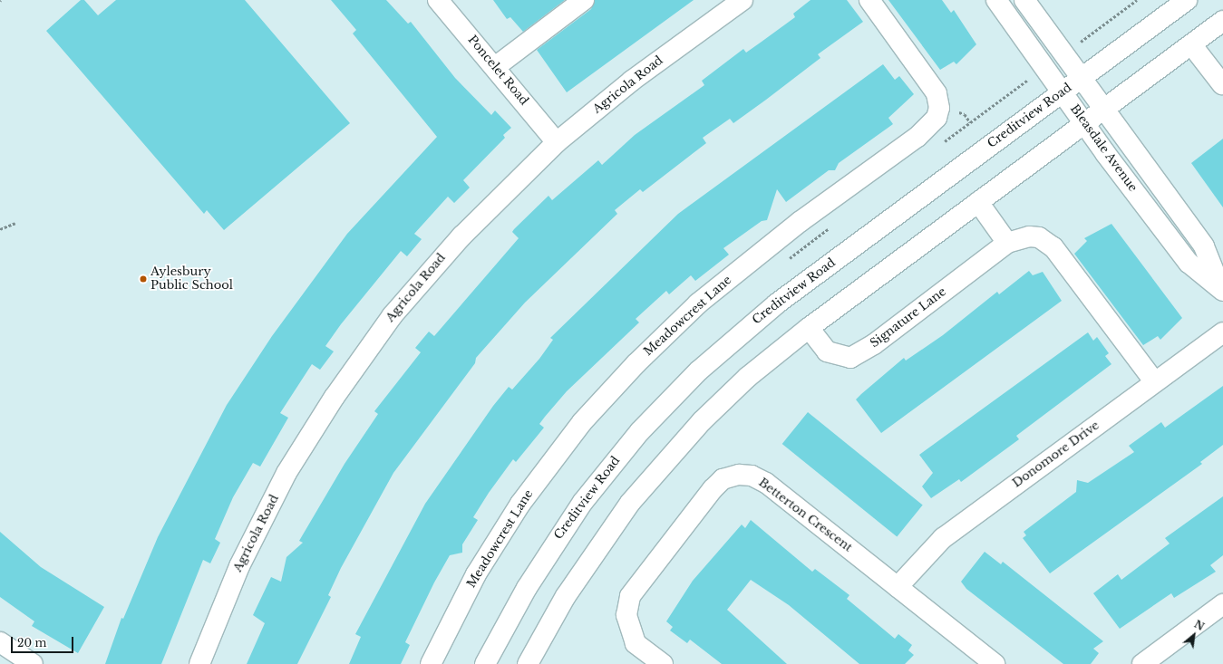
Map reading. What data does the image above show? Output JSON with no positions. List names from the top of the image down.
{
  "streets": {
    "street": [
      "Poncelet Road",
      "Agricola Road",
      "Creditview Road",
      "Bleasdale Avenue",
      "Meadowcrest Lane",
      "Signature Lane",
      "Donomore Drive",
      "Betterton Crescent"
    ]
  },
  "crossings": [
    ["Poncelet Road", "Agricola Road"],
    ["Creditview Road", "Bleasdale Avenue"],
    ["Signature Lane", "Donomore Drive"],
    ["Donomore Drive", "Betterton Crescent"]
  ],
  "places": ["Aylesbury Public School"],
  "scale_bar": "20 m",
  "north": "top right"
}
